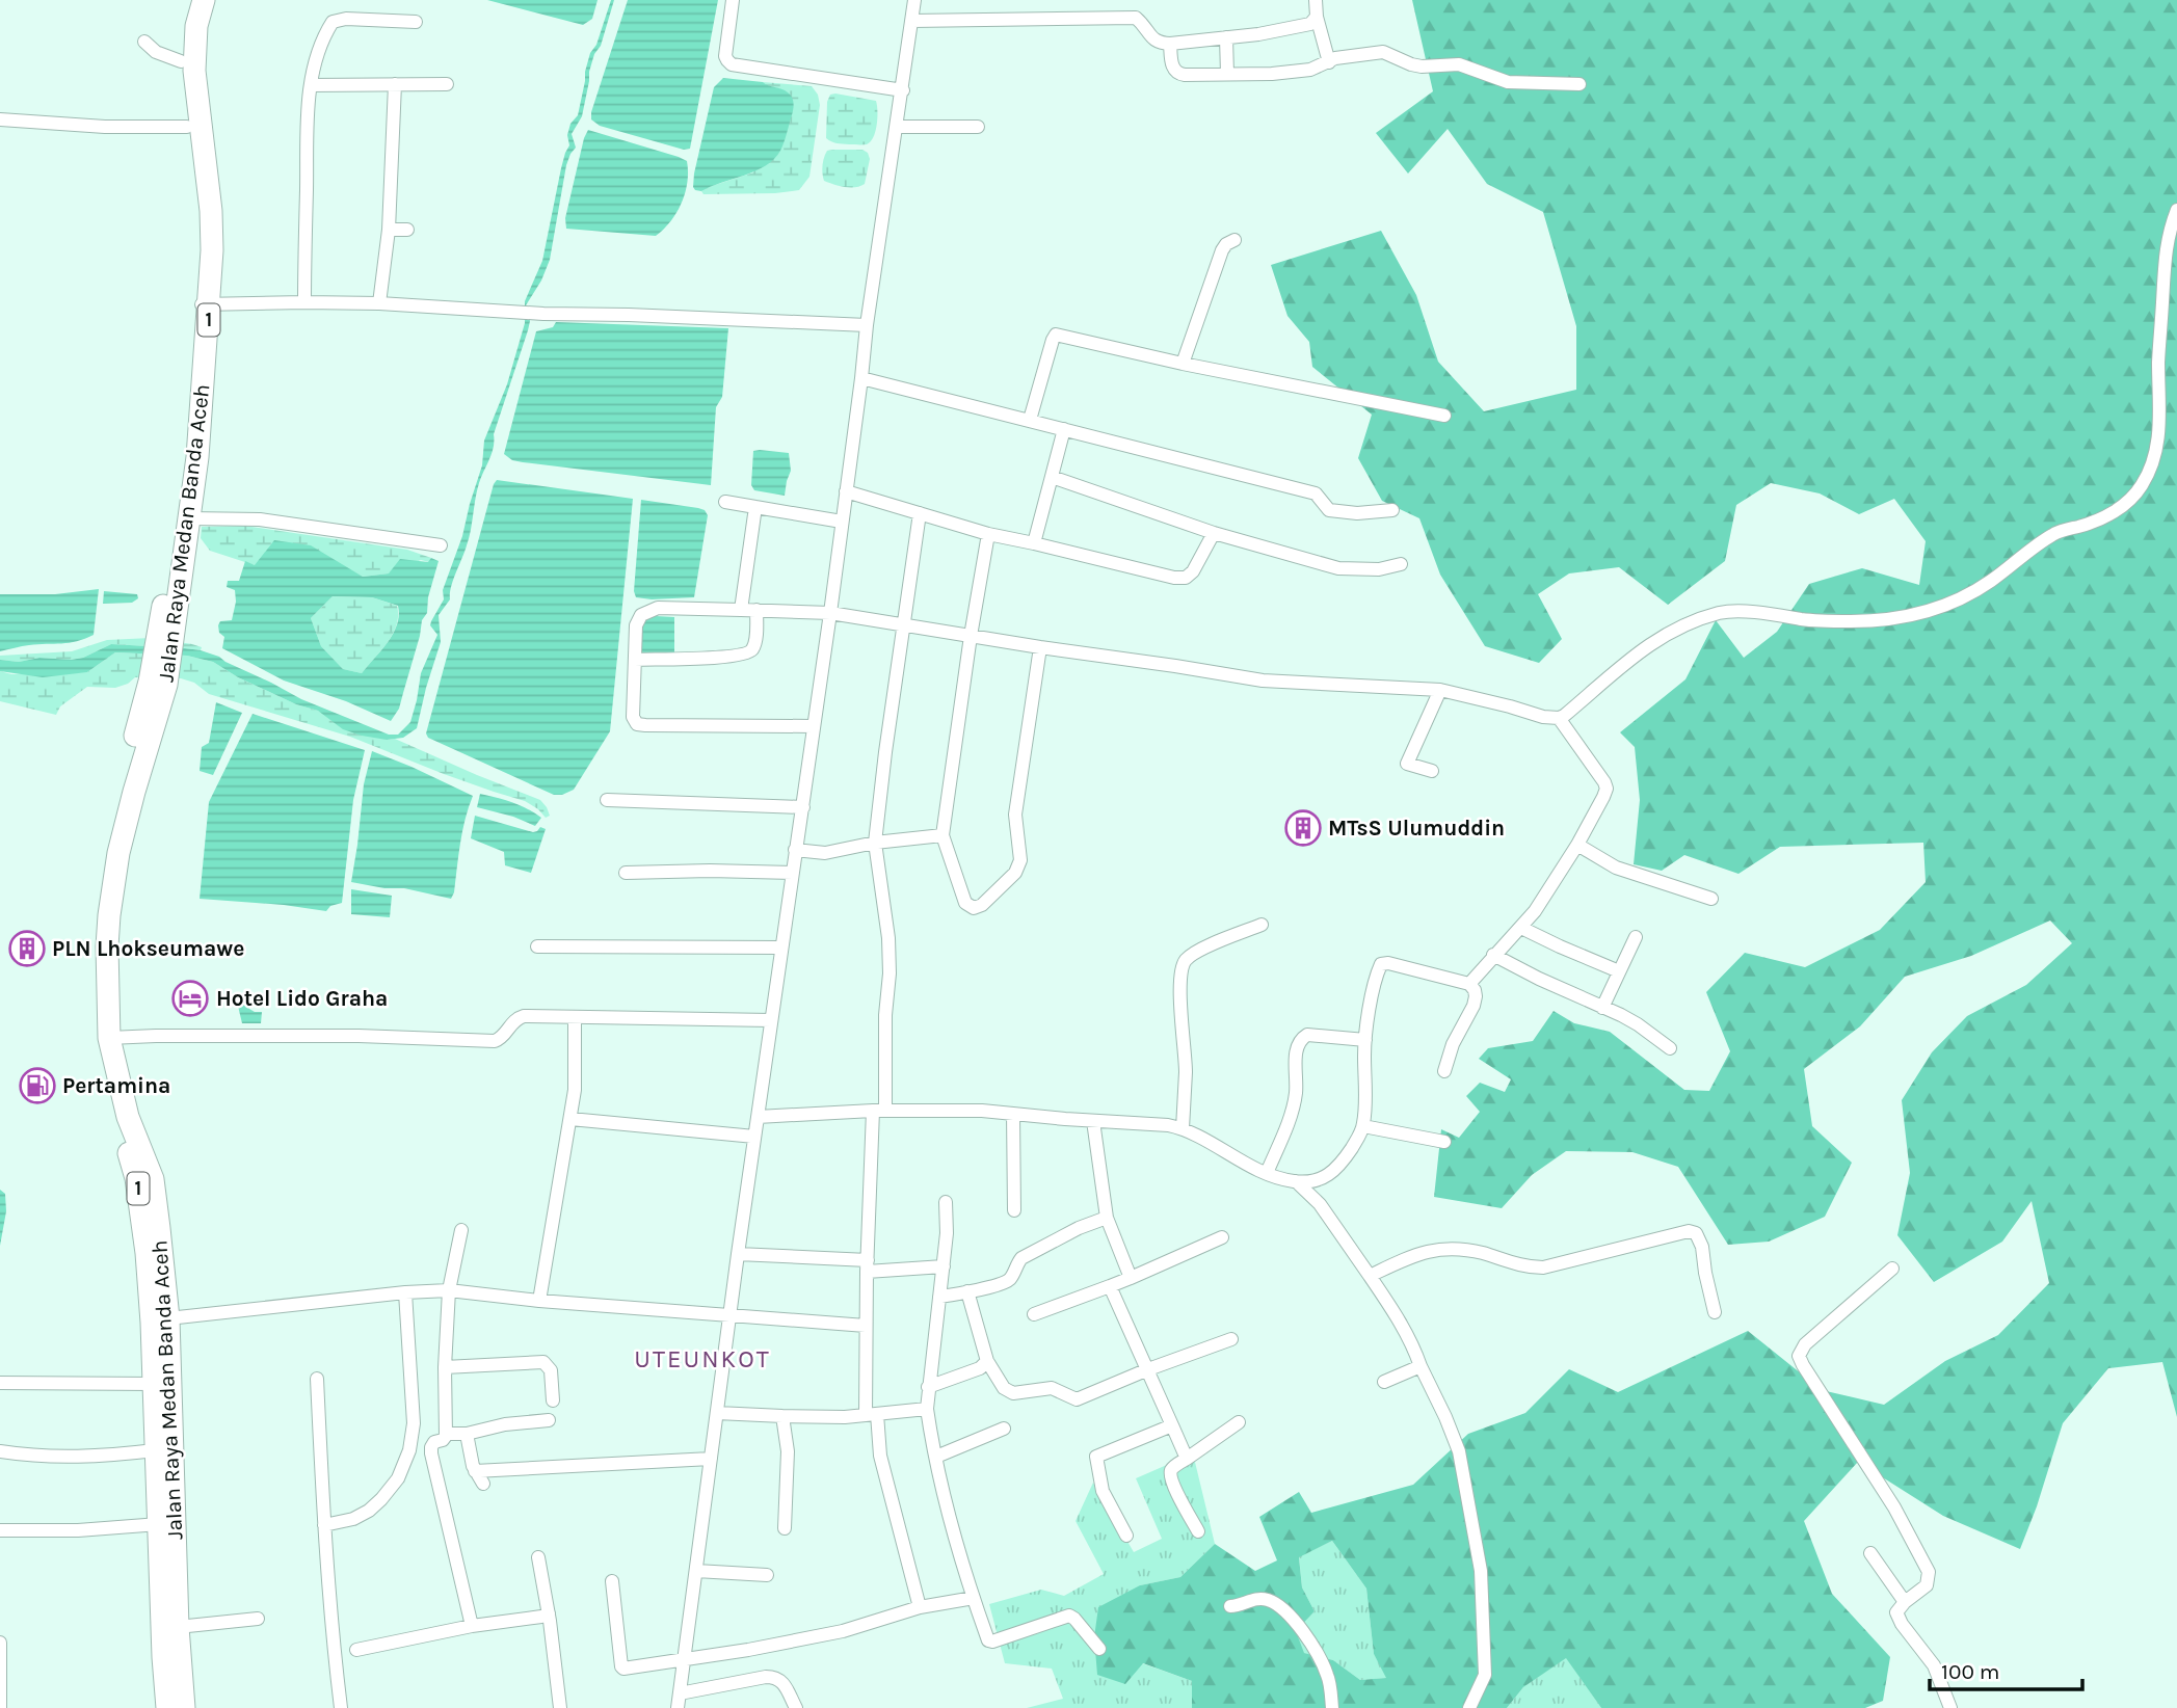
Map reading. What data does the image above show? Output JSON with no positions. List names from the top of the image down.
{
  "streets": {
    "highway": ["1", "Jalan Raya Medan Banda Aceh"]
  },
  "districts": ["UTEUNKOT"],
  "places": {
    "building": ["MTsS Ulumuddin", "PLN Lhokseumawe"],
    "hotel": ["Hotel Lido Graha"],
    "fuel station": ["Pertamina"]
  },
  "scale_bar": "100 m"
}
